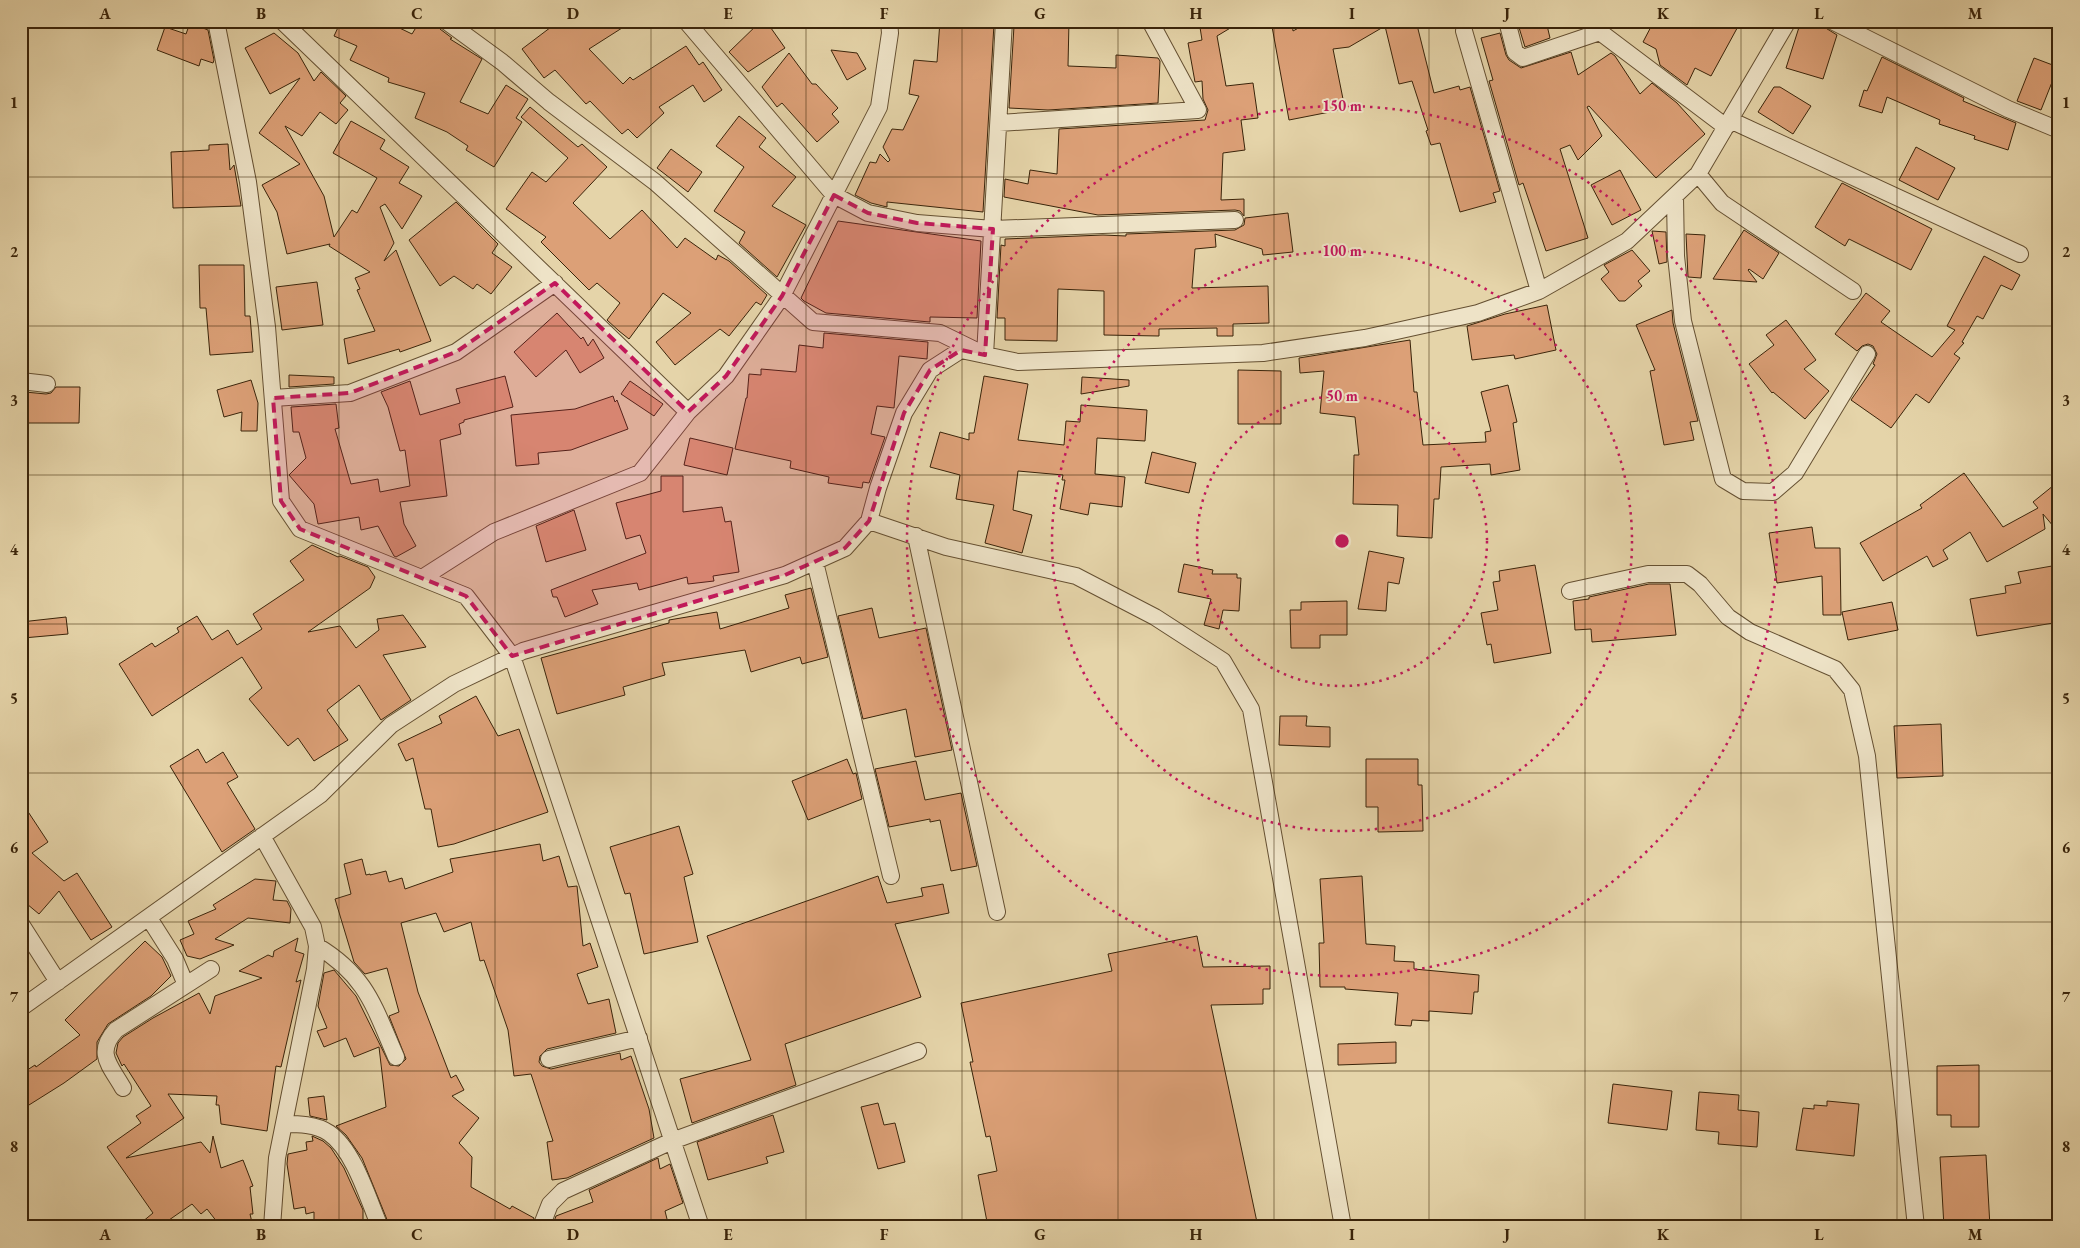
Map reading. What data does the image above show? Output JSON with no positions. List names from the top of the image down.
{
  "grid": {
    "columns": [
      "A",
      "B",
      "C",
      "D",
      "E",
      "F",
      "G",
      "H",
      "I",
      "J",
      "K",
      "L",
      "M"
    ],
    "rows": [
      "1",
      "2",
      "3",
      "4",
      "5",
      "6",
      "7",
      "8"
    ]
  },
  "rings": ["150 m", "100 m", "50 m"]
}
